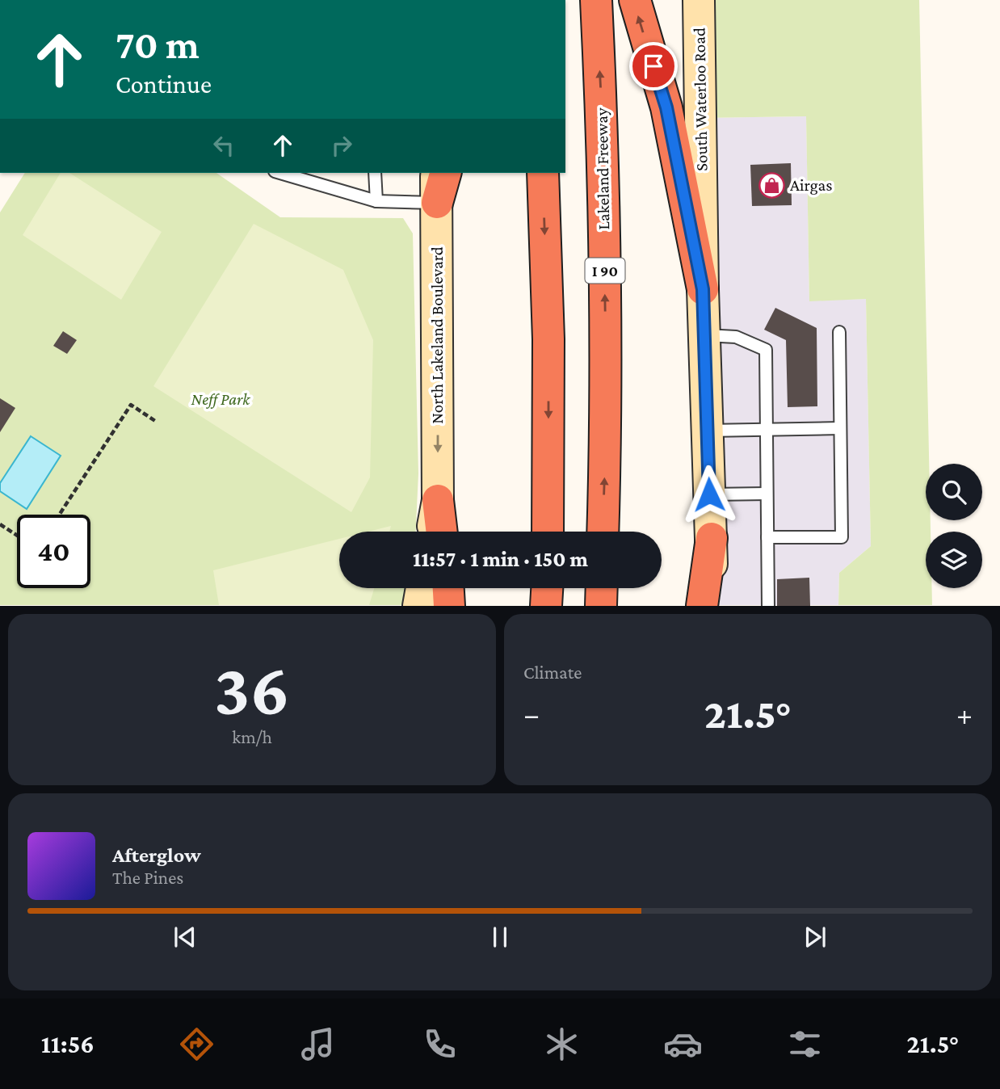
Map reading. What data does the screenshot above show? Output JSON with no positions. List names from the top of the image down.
{
  "streets": {
    "highway": ["Lakeland Freeway", "I 90"],
    "street": ["South Waterloo Road", "North Lakeland Boulevard"]
  },
  "one_way": ["North Lakeland Boulevard"],
  "parks": ["Neff Park"],
  "places": {
    "shop": ["Airgas"]
  },
  "page": {
    "turn": ["70 m", "Continue"],
    "limit": "40",
    "trip": "11:57 · 1 min · 150 m",
    "tile": [
      ["36", "km/h"],
      "Climate"
    ],
    "heat": ["−", "21.5°", "+"],
    "song": ["Afterglow", "The Pines"],
    "tabs": ["11:56", "21.5°"]
  }
}
